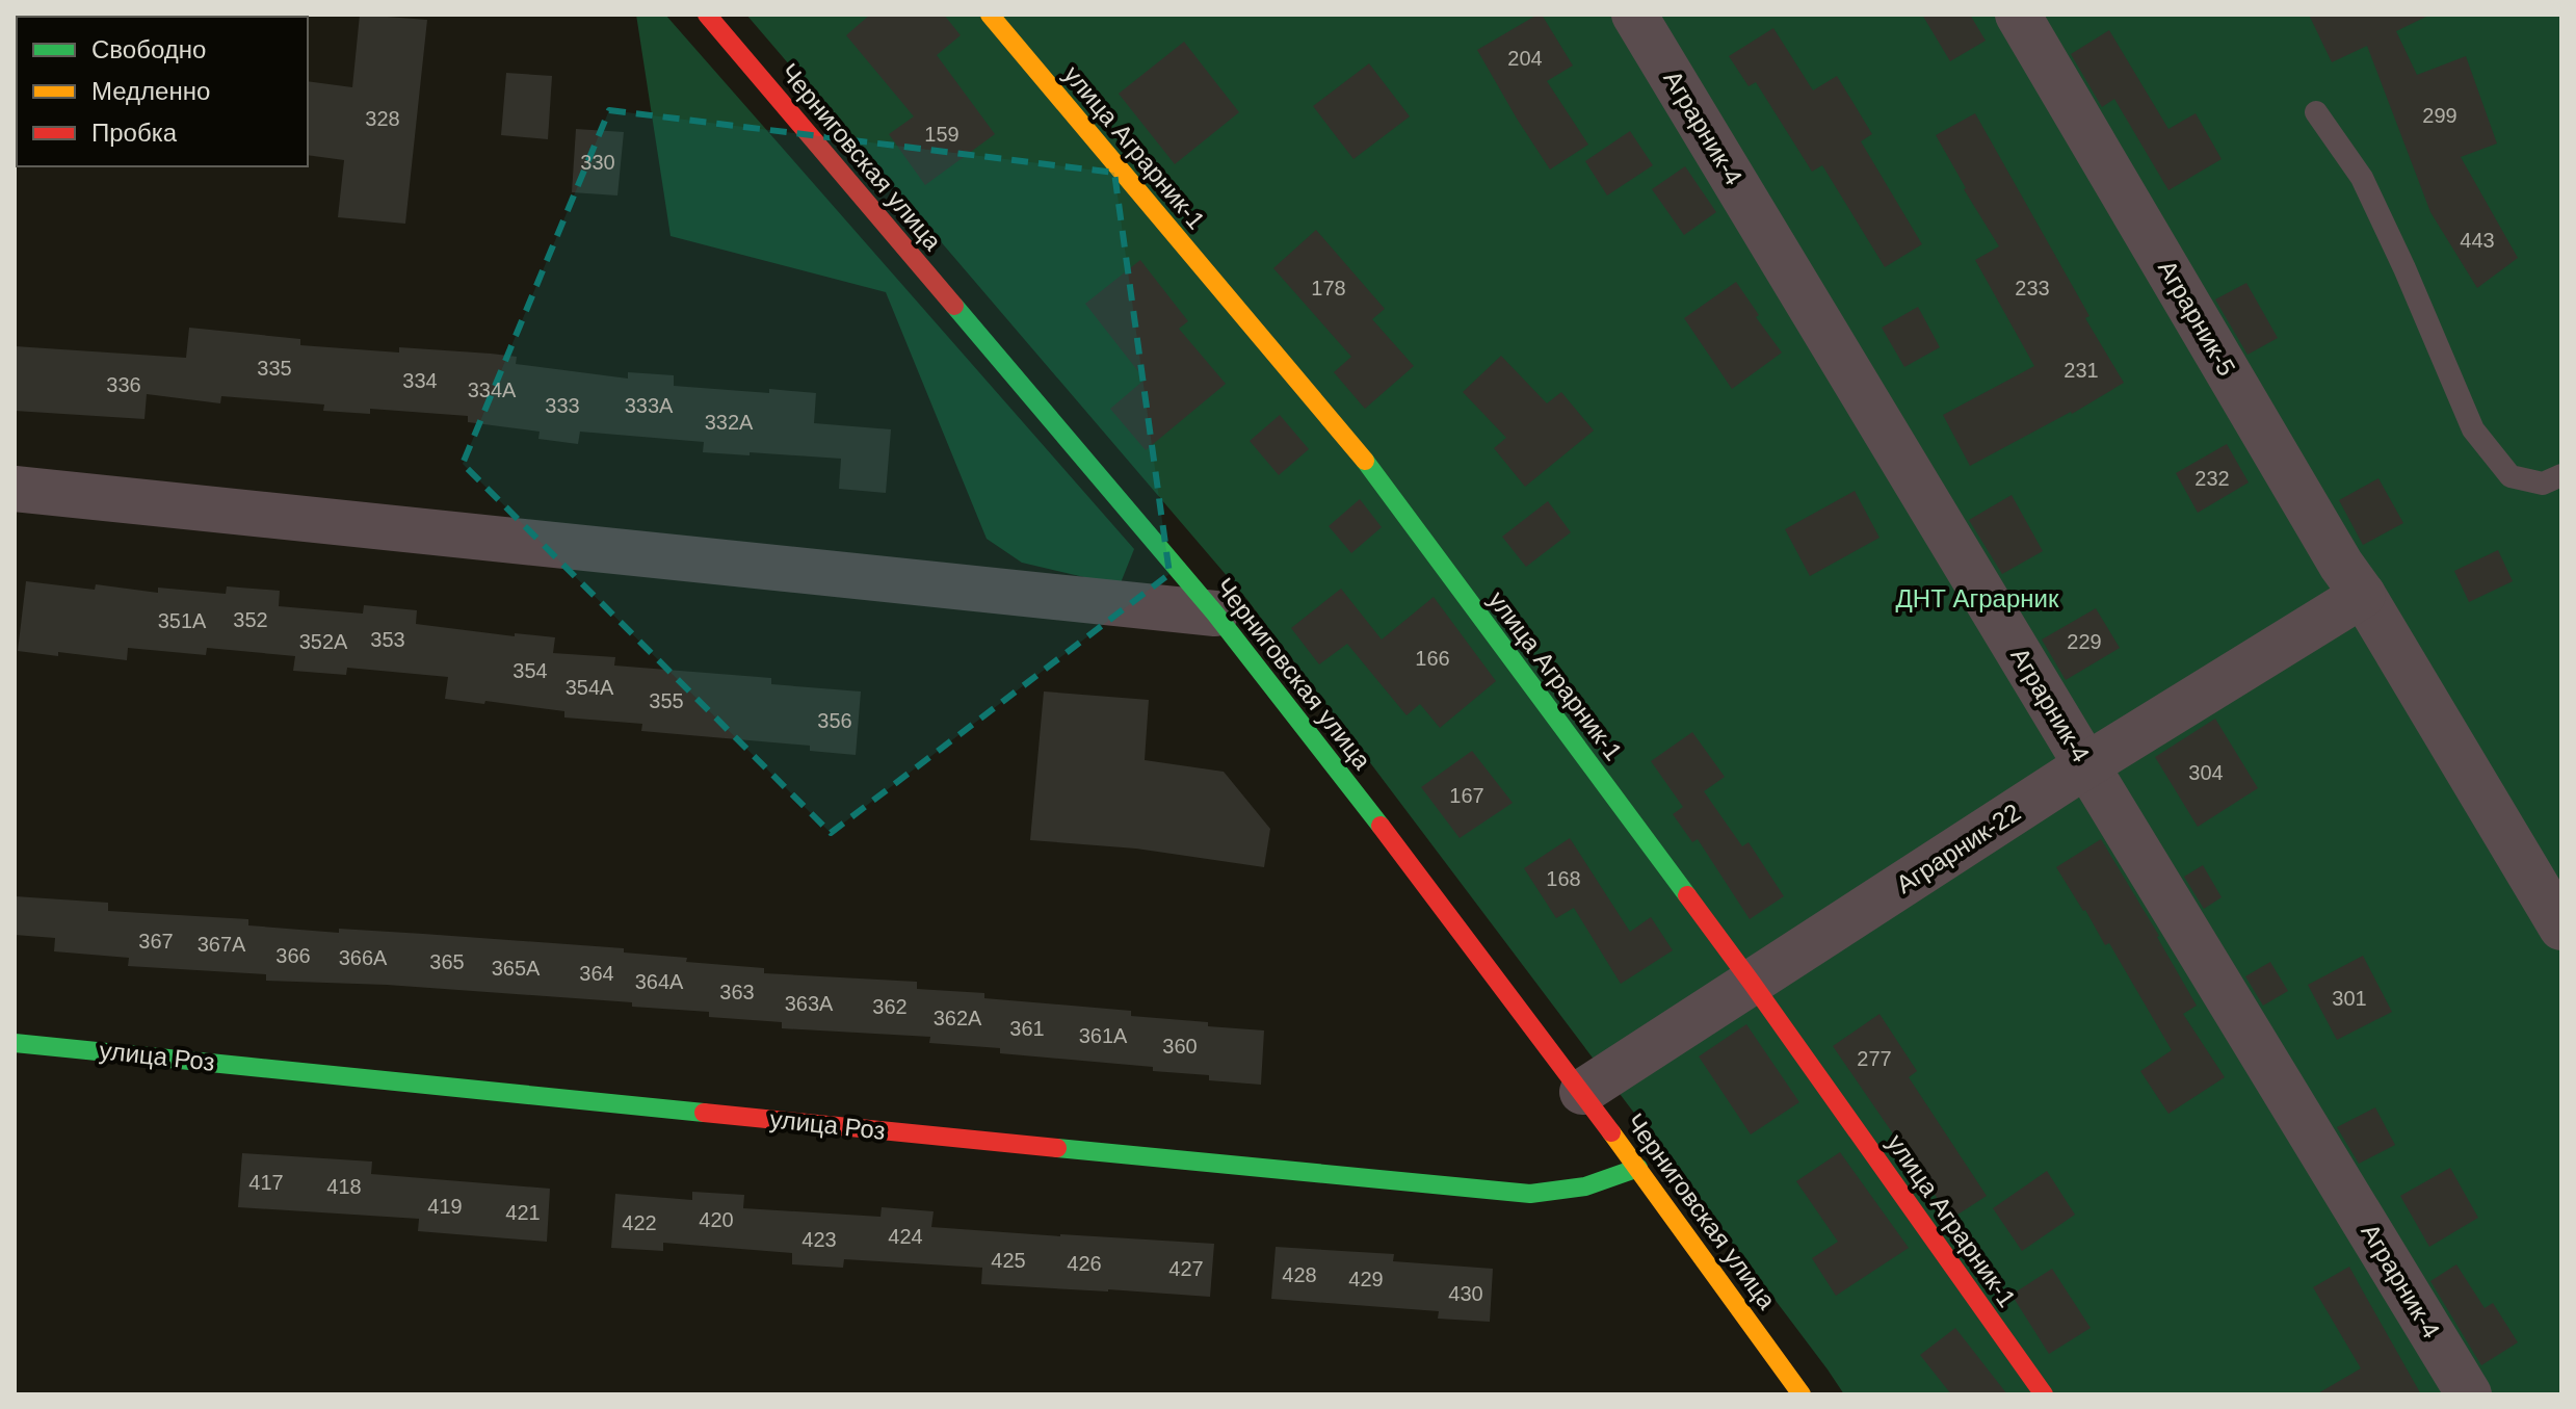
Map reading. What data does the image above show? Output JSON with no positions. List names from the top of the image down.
{
  "streets": {
    "street": [
      "Аграрник-4",
      "улица Аграрник-1",
      "Черниговская улица",
      "Аграрник-5",
      "Аграрник-22",
      "улица Роз"
    ]
  },
  "crossings": [
    ["Аграрник-4", "Аграрник-22"],
    ["улица Аграрник-1", "Аграрник-22"],
    ["Черниговская улица", "Аграрник-22"],
    ["Черниговская улица", "улица Роз"],
    ["Аграрник-5", "Аграрник-22"]
  ],
  "parks": ["ДНТ Аграрник"],
  "house_numbers": [
    "204",
    "299",
    "328",
    "159",
    "330",
    "443",
    "178",
    "233",
    "335",
    "231",
    "334",
    "336",
    "334А",
    "333",
    "333А",
    "332А",
    "232",
    "352",
    "351А",
    "353",
    "352А",
    "229",
    "166",
    "354",
    "354А",
    "355",
    "356",
    "304",
    "167",
    "168",
    "367",
    "367А",
    "366",
    "366А",
    "365",
    "365А",
    "364",
    "364А",
    "363",
    "301",
    "363А",
    "362",
    "362А",
    "361",
    "361А",
    "360",
    "277",
    "417",
    "418",
    "419",
    "421",
    "420",
    "422",
    "424",
    "423",
    "425",
    "426",
    "427",
    "428",
    "429",
    "430"
  ],
  "legend": ["Свободно", "Медленно", "Пробка"]
}
